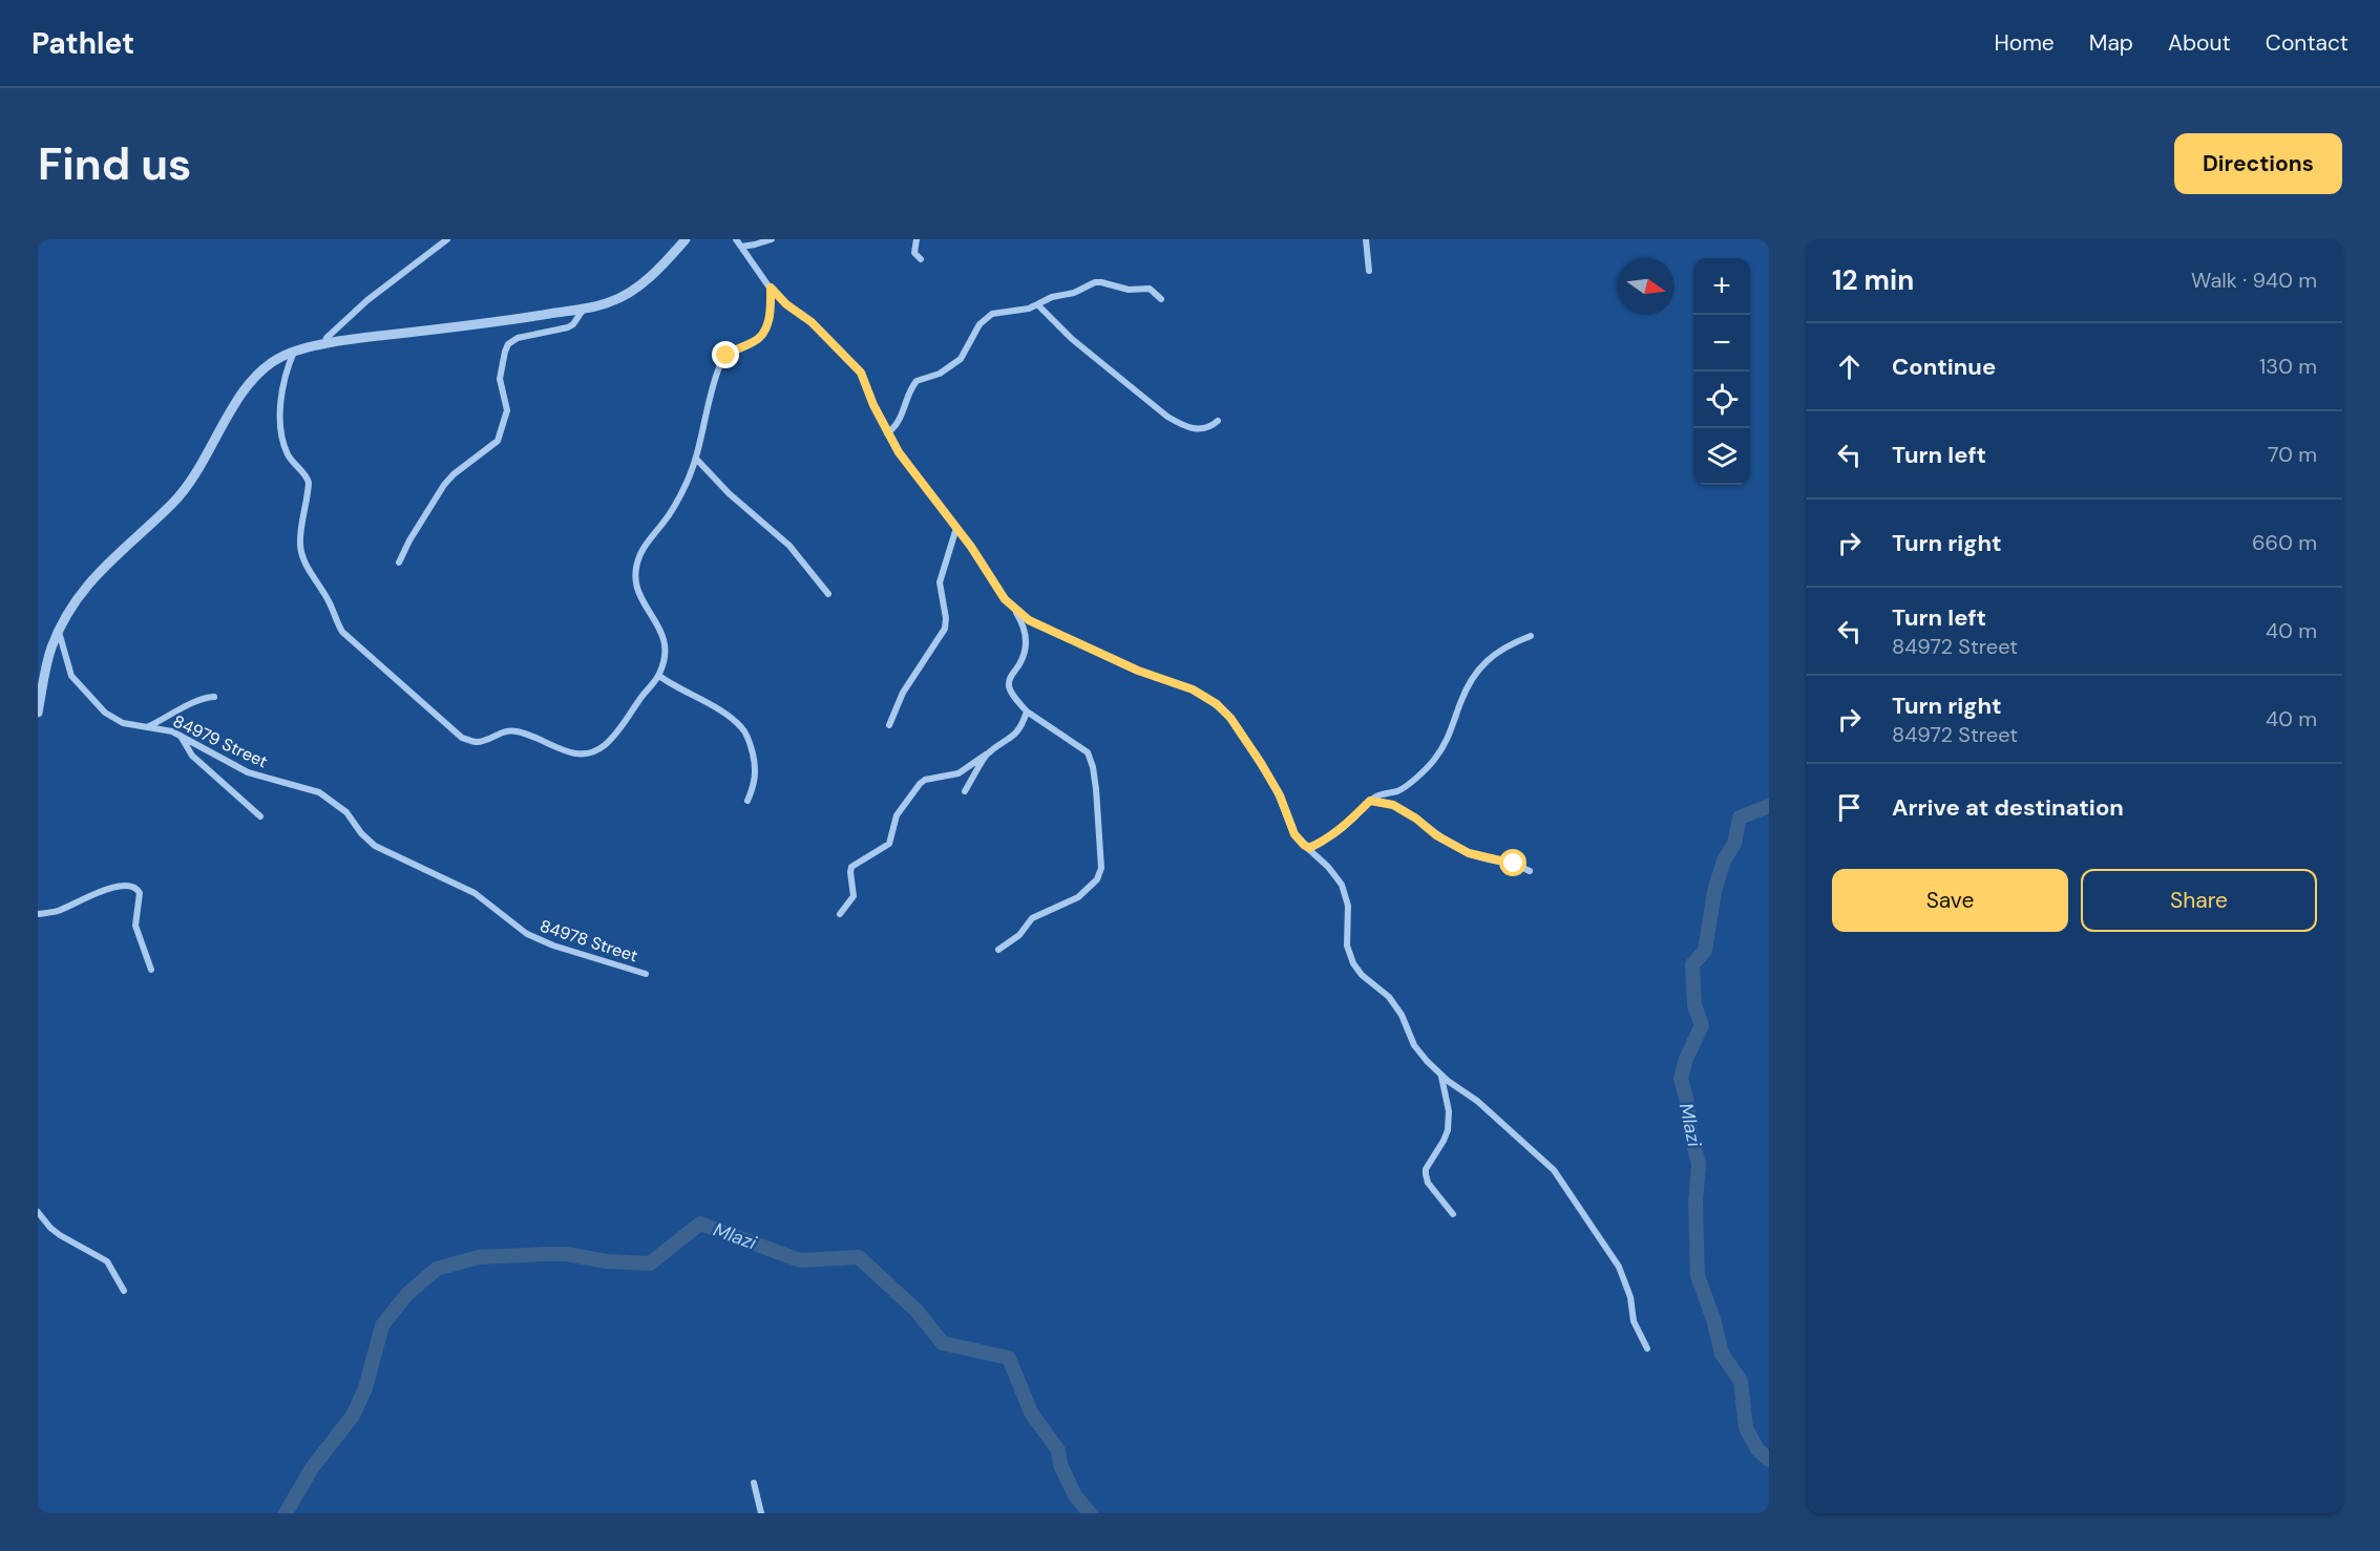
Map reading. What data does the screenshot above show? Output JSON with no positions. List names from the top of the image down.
{
  "streets": {
    "street": ["84979 Street", "84978 Street"]
  },
  "crossings": [
    ["84979 Street", "84978 Street"]
  ],
  "water": ["Mlazi"],
  "north": "right",
  "page": {
    "header": "Pathlet",
    "nav": [
      "Home",
      "Map",
      "About",
      "Contact"
    ],
    "buttons": [
      "Directions",
      ["Save", "Share"]
    ],
    "title": "Find us",
    "heading": ["12 min", "Walk · 940 m"],
    "map_buttons": ["+", "−"],
    "list": [
      ["Continue", "130 m"],
      ["Turn left", "70 m"],
      ["Turn right", "660 m"],
      ["Turn left", "84972 Street", "40 m"],
      ["Turn right", "84972 Street", "40 m"],
      "Arrive at destination"
    ]
  }
}
